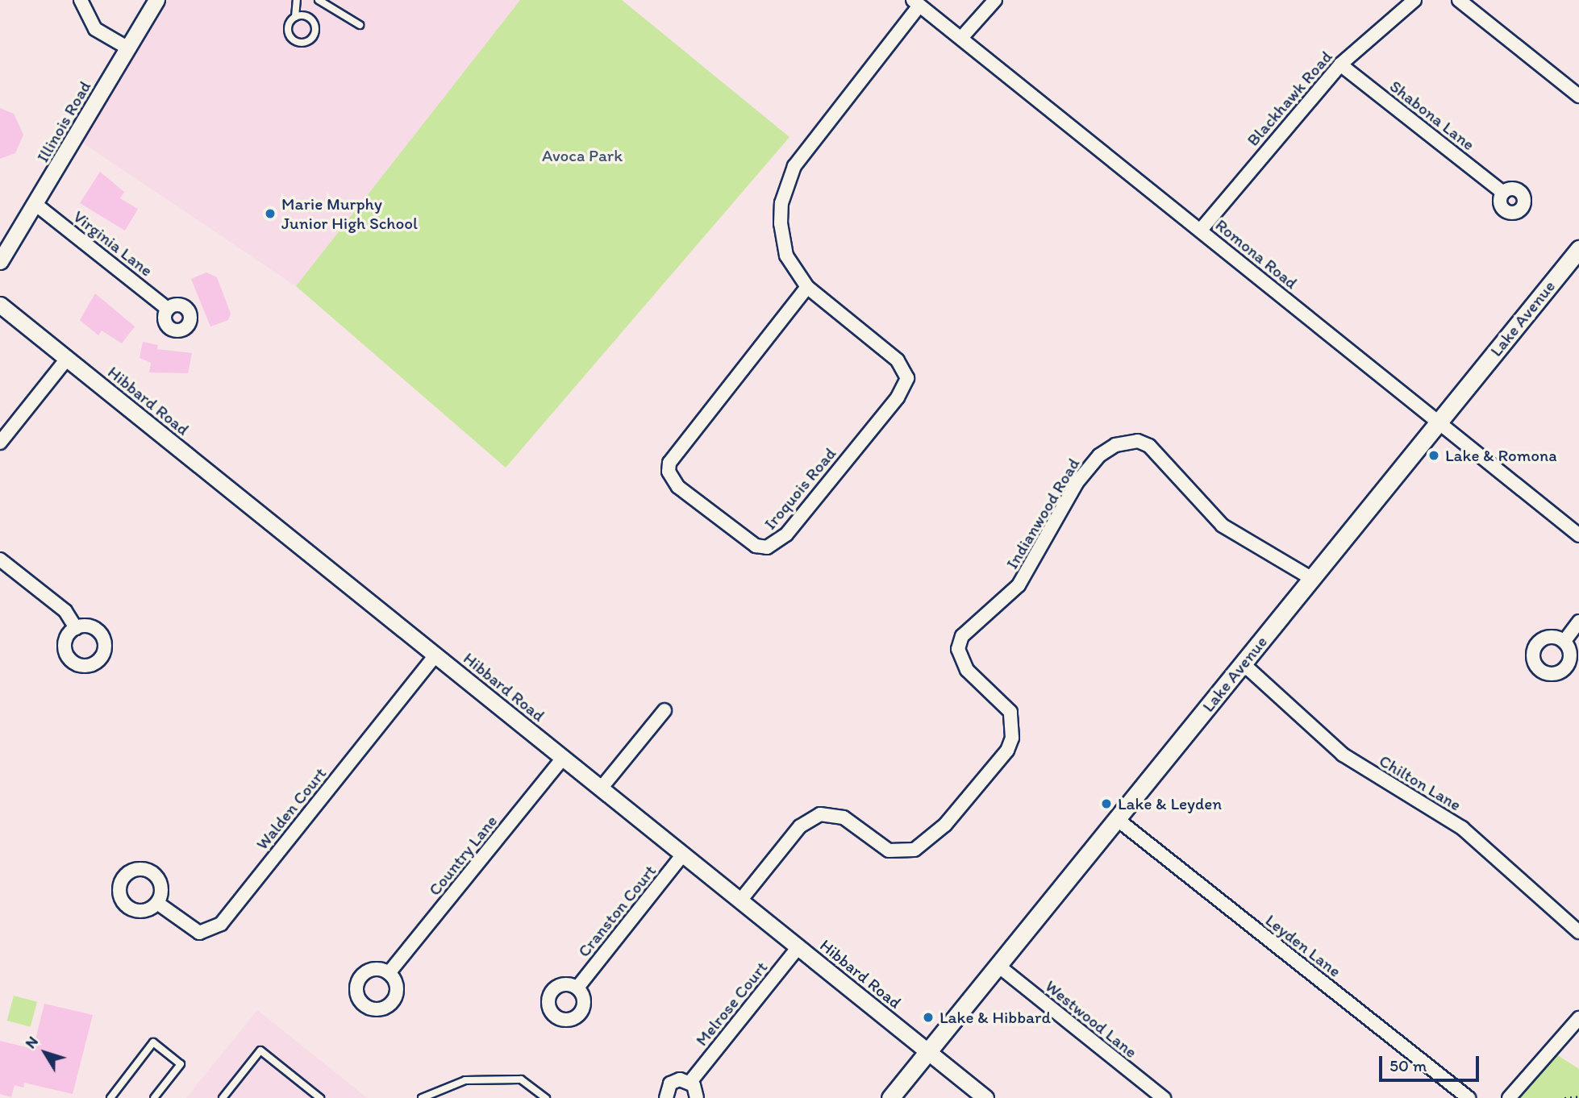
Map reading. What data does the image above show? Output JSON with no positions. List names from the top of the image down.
{
  "streets": {
    "main road": ["Lake Avenue"],
    "street": [
      "Blackhawk Road",
      "Shabona Lane",
      "Illinois Road",
      "Virginia Lane",
      "Romona Road",
      "Hibbard Road",
      "Iroquois Road",
      "Indianwood Road",
      "Chilton Lane",
      "Walden Court",
      "Country Lane",
      "Cranston Court",
      "Leyden Lane",
      "Melrose Court",
      "Westwood Lane"
    ]
  },
  "crossings": [
    ["Blackhawk Road", "Shabona Lane"],
    ["Blackhawk Road", "Romona Road"],
    ["Illinois Road", "Virginia Lane"],
    ["Romona Road", "Lake Avenue"],
    ["Romona Road", "Iroquois Road"],
    ["Lake Avenue", "Hibbard Road"],
    ["Lake Avenue", "Indianwood Road"],
    ["Lake Avenue", "Chilton Lane"],
    ["Lake Avenue", "Leyden Lane"],
    ["Lake Avenue", "Westwood Lane"],
    ["Hibbard Road", "Indianwood Road"],
    ["Hibbard Road", "Walden Court"],
    ["Hibbard Road", "Country Lane"],
    ["Hibbard Road", "Cranston Court"],
    ["Hibbard Road", "Melrose Court"]
  ],
  "parks": ["Avoca Park"],
  "places": [
    "Marie Murphy Junior High School",
    "Lake & Romona",
    "Lake & Leyden",
    "Lake & Hibbard"
  ],
  "scale_bar": "50 m",
  "north": "top left"
}
